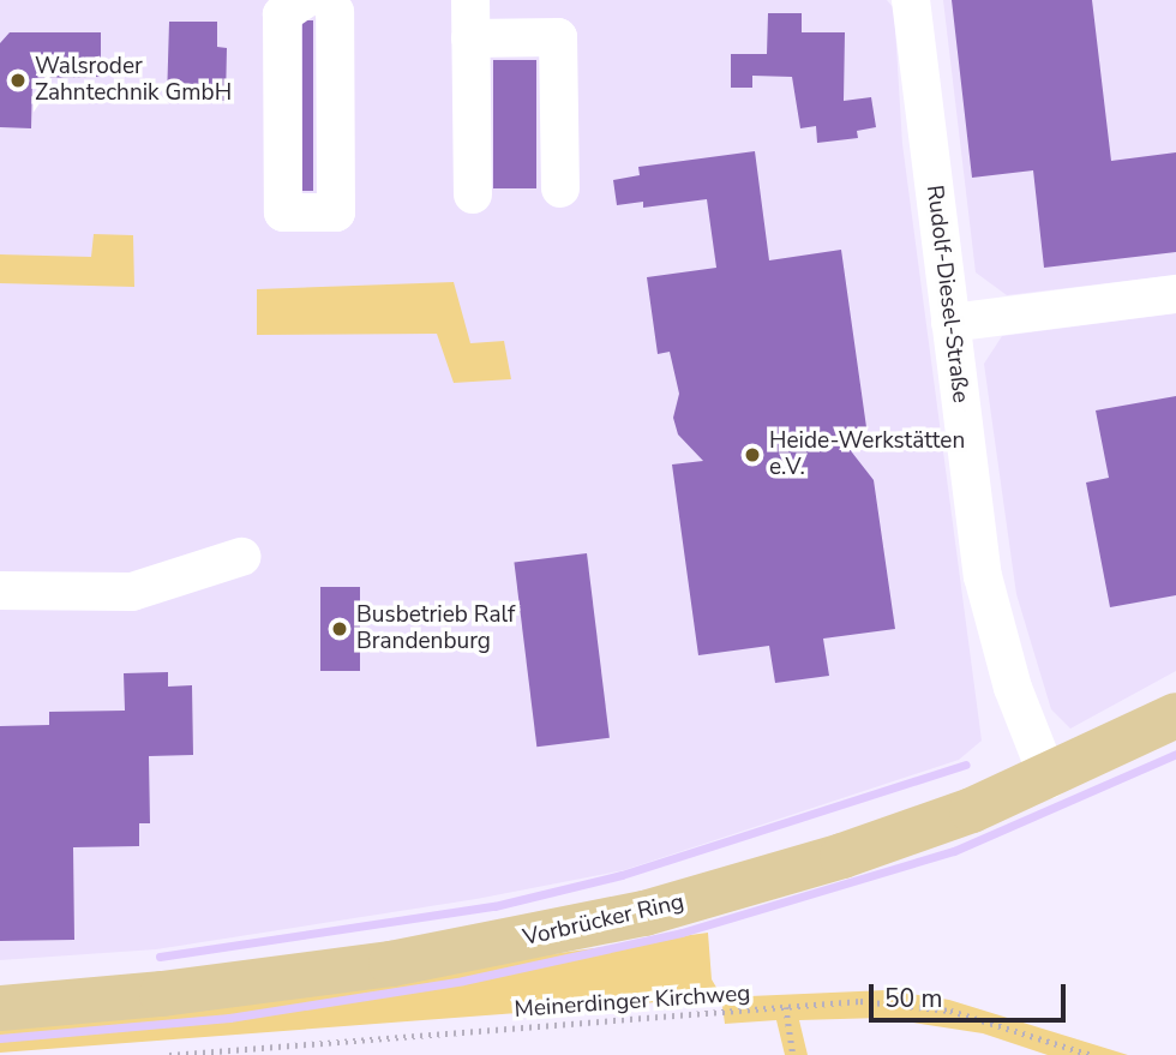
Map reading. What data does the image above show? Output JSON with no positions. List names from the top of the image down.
{
  "streets": {
    "main road": ["Vorbrücker Ring"],
    "street": ["Rudolf-Diesel-Straße"],
    "path": ["Meinerdinger Kirchweg"]
  },
  "crossings": [
    ["Rudolf-Diesel-Straße", "Vorbrücker Ring"]
  ],
  "places": ["Walsroder Zahntechnik GmbH", "Heide-Werkstätten e.V.", "Busbetrieb Ralf Brandenburg"],
  "scale_bar": "50 m"
}
